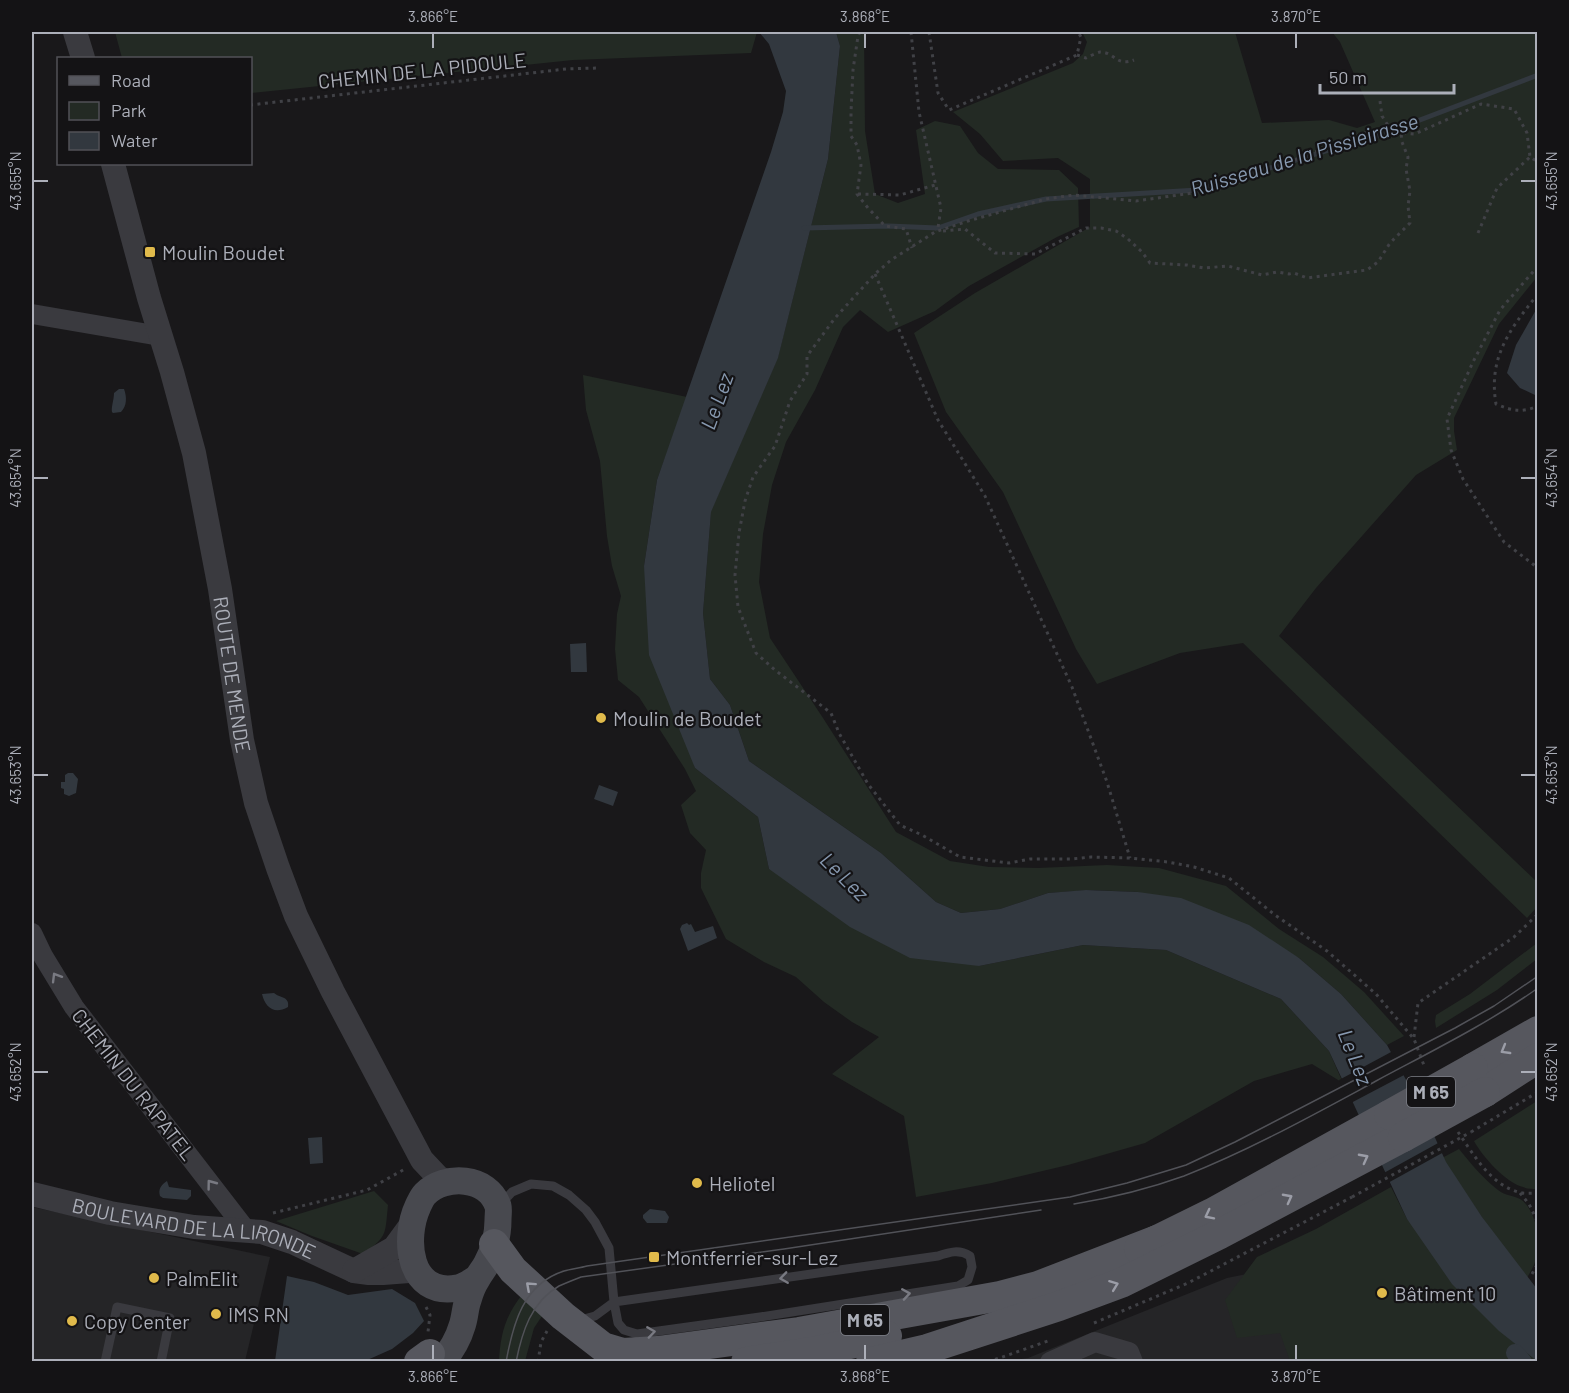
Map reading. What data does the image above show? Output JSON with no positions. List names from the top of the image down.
{
  "streets": {
    "main road": ["M 65"],
    "street": ["ROUTE DE MENDE", "CHEMIN DU RAPATEL", "BOULEVARD DE LA LIRONDE"],
    "path": ["CHEMIN DE LA PIDOULE"]
  },
  "crossings": [
    ["ROUTE DE MENDE", "M 65"],
    ["ROUTE DE MENDE", "BOULEVARD DE LA LIRONDE"],
    ["CHEMIN DU RAPATEL", "BOULEVARD DE LA LIRONDE"],
    ["M 65", "BOULEVARD DE LA LIRONDE"]
  ],
  "one_way": ["CHEMIN DU RAPATEL"],
  "water": ["Ruisseau de la Pissieirasse", "Le Lez"],
  "places": {
    "transit": ["Moulin Boudet", "Montferrier-sur-Lez"],
    "other": [
      "Moulin de Boudet",
      "Heliotel",
      "PalmElit",
      "Bâtiment 10",
      "IMS RN",
      "Copy Center"
    ]
  },
  "legend": ["Road", "Park", "Water"],
  "scale_bar": "50 m",
  "coordinates": [
    "3.866°E",
    "3.868°E",
    "3.870°E",
    "43.655°N",
    "43.654°N",
    "43.653°N",
    "43.652°N"
  ]
}
